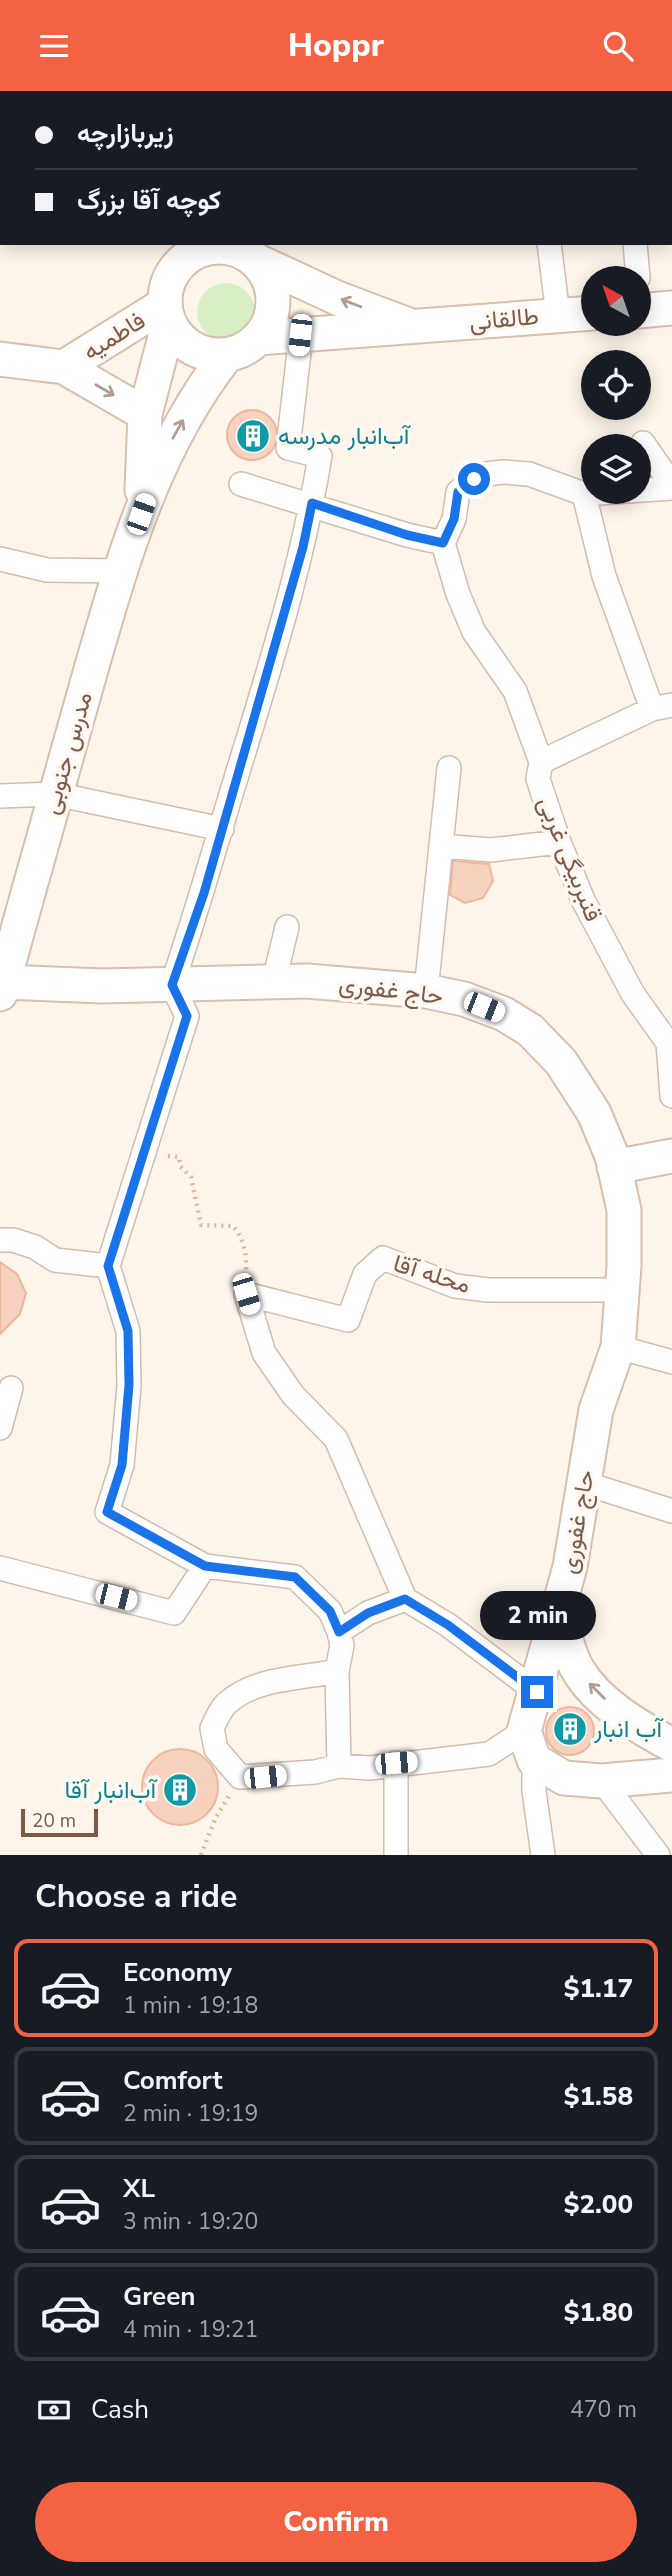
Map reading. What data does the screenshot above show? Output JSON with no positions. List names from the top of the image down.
{
  "streets": {
    "main road": [
      "طالقانی",
      "فاطمیه",
      "مدرس جنوبی",
      "حاج غفوری"
    ],
    "street": ["قنبربیگی غربی", "محله آقا"]
  },
  "crossings": [
    ["طالقانی", "فاطمیه"],
    ["طالقانی", "مدرس جنوبی"],
    ["فاطمیه", "مدرس جنوبی"],
    ["مدرس جنوبی", "حاج غفوری"],
    ["حاج غفوری", "محله آقا"]
  ],
  "one_way": ["طالقانی"],
  "places": {
    "building": ["آب‌انبار مدرسه", "آب انبار", "آب‌انبار آقا"]
  },
  "scale_bar": "20 m",
  "north": "top left",
  "page": {
    "header": "Hoppr",
    "banner": ["زیربازارچه", "کوچه آقا بزرگ"],
    "bubble": "2 min",
    "scale": "20 m",
    "heading": "Choose a ride",
    "list": [
      {
        "name": "Economy",
        "note": "1 min · 19:18",
        "value": "$1.17"
      },
      {
        "name": "Comfort",
        "note": "2 min · 19:19",
        "value": "$1.58"
      },
      {
        "name": "XL",
        "note": "3 min · 19:20",
        "value": "$2.00"
      },
      {
        "name": "Green",
        "note": "4 min · 19:21",
        "value": "$1.80"
      }
    ],
    "pay": ["Cash", "470 m"],
    "buttons": "Confirm"
  }
}
